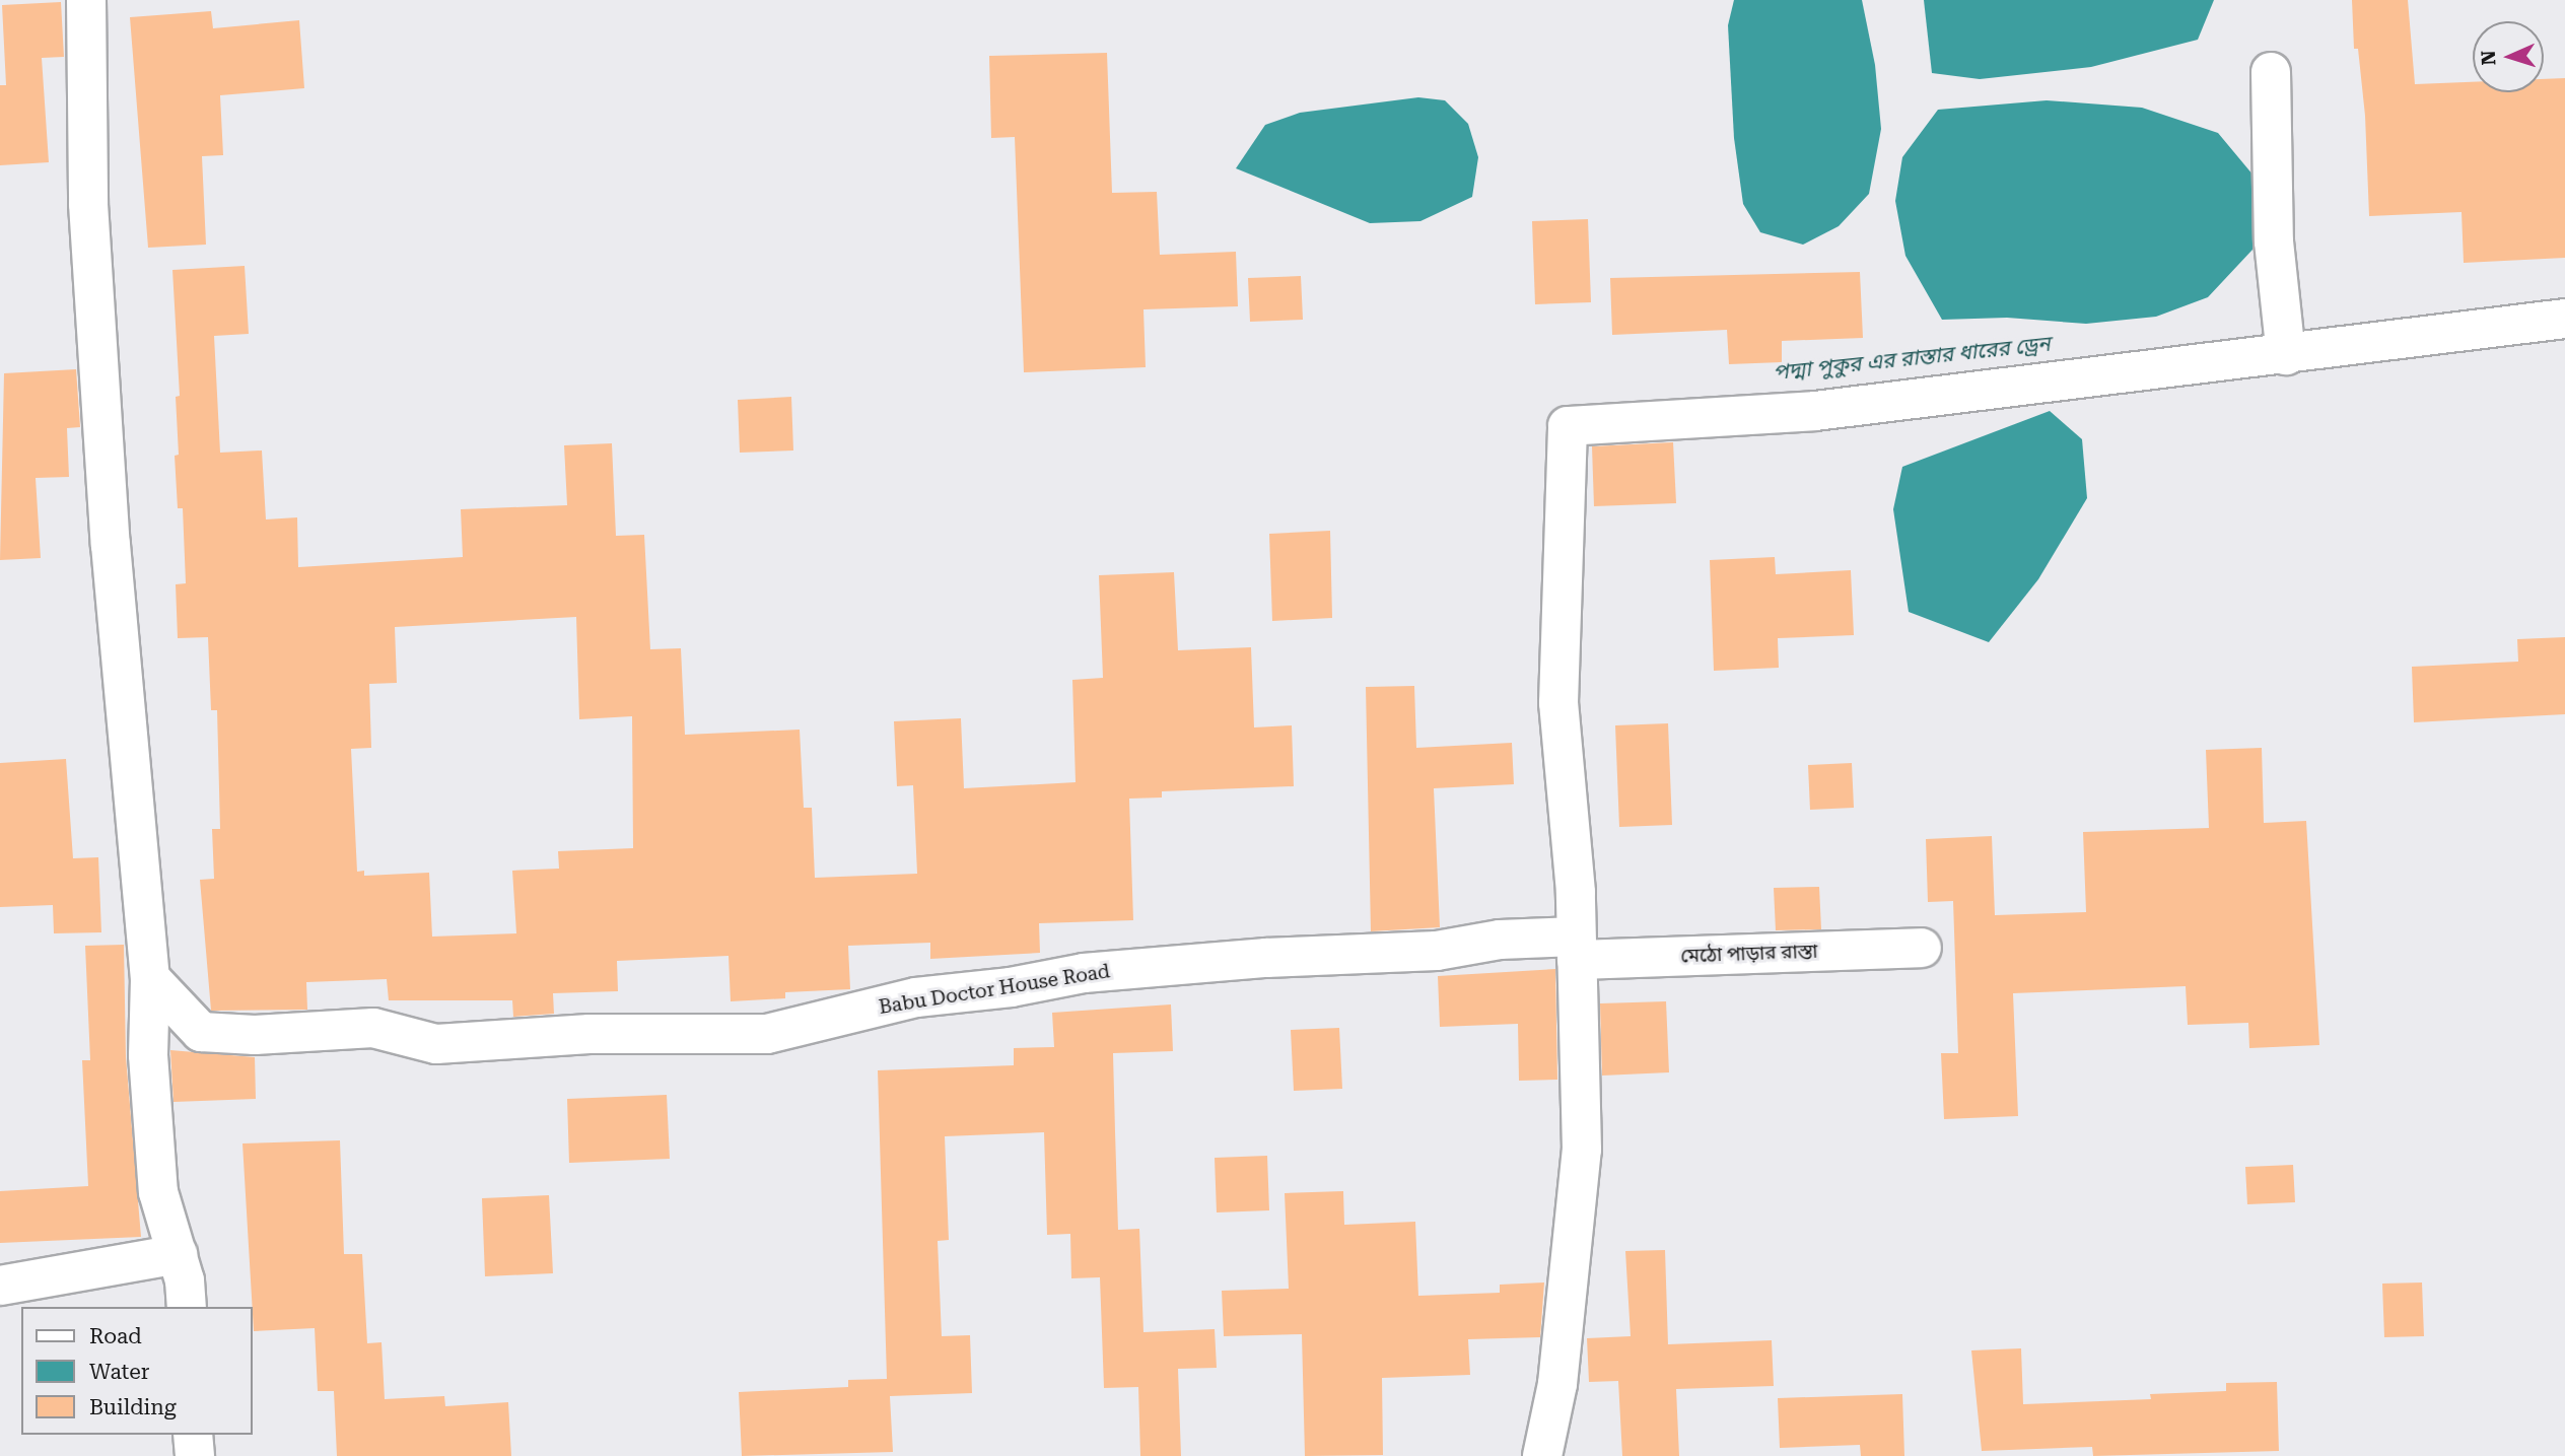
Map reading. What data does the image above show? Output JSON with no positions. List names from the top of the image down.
{
  "streets": {
    "street": ["মেঠো পাড়ার রাস্তা", "Babu Doctor House Road"]
  },
  "crossings": [
    ["মেঠো পাড়ার রাস্তা", "Babu Doctor House Road"]
  ],
  "water": ["পদ্মা পুকুর এর রাস্তার ধারের ড্রেন"],
  "legend": ["Road", "Water", "Building"],
  "north": "left"
}
